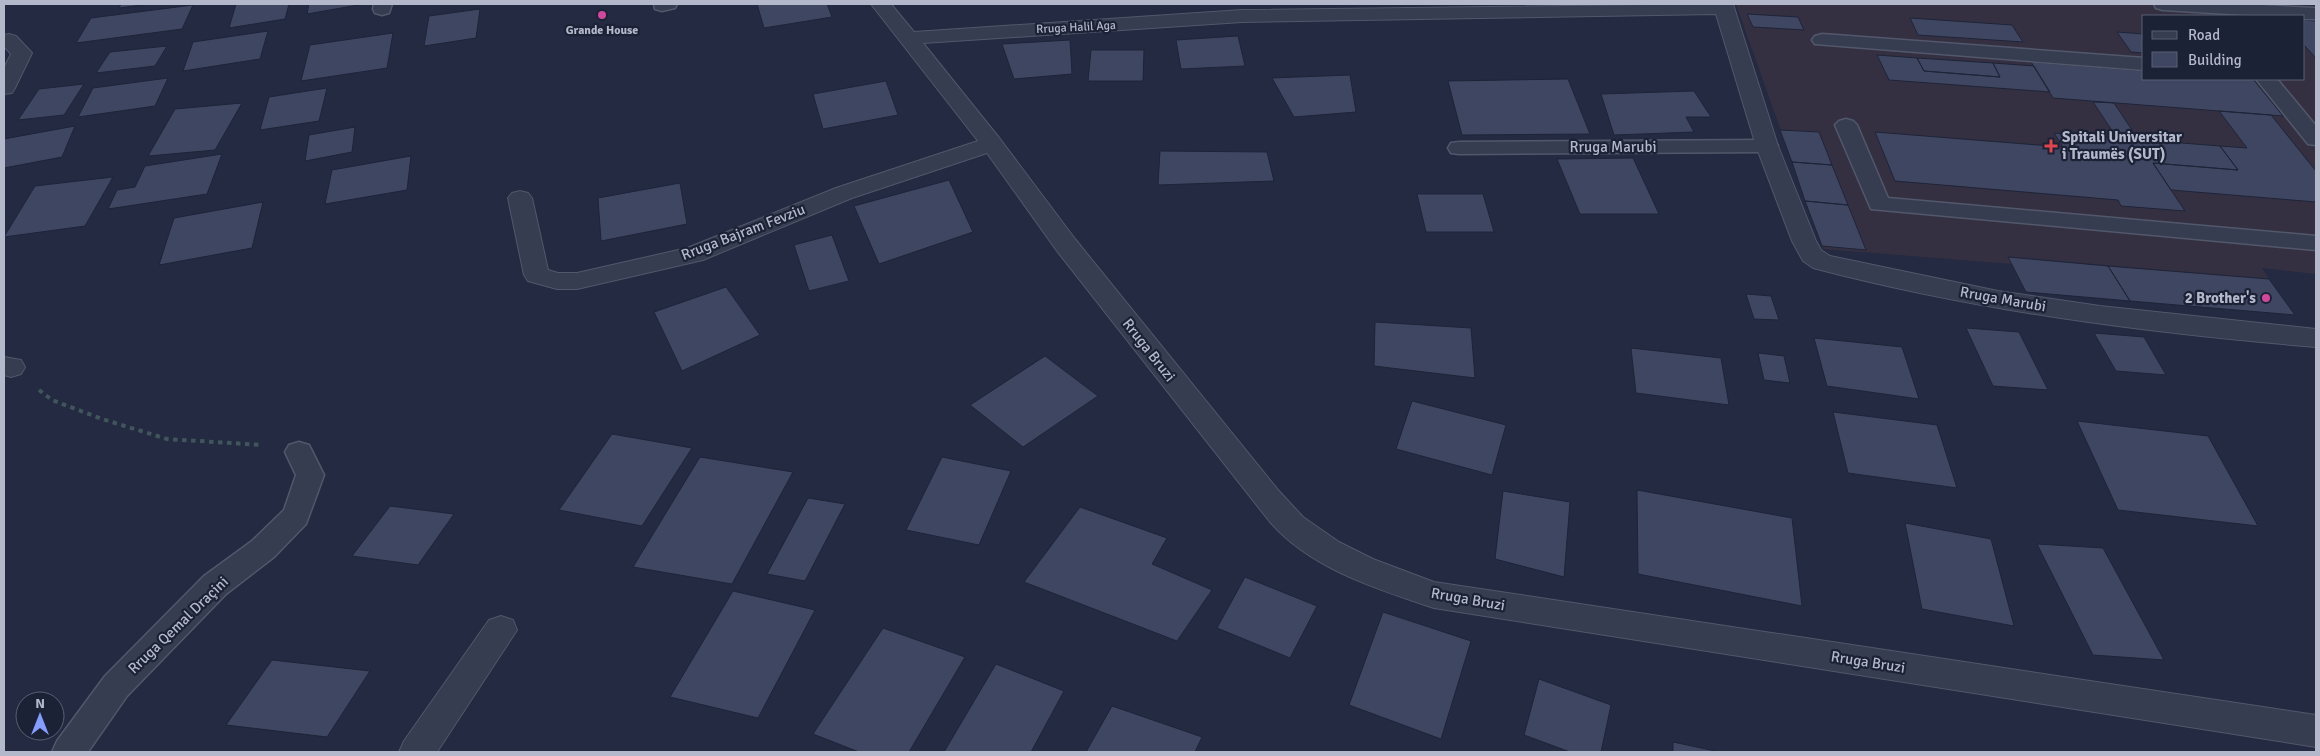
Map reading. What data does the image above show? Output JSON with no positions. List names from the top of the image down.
{
  "streets": {
    "street": [
      "Rruga Halil Aga",
      "Rruga Marubi",
      "Rruga Bajram Fevziu",
      "Rruga Bruzi"
    ],
    "lane": ["Rruga Qemal Draçini"]
  },
  "crossings": [
    ["Rruga Halil Aga", "Rruga Marubi"],
    ["Rruga Halil Aga", "Rruga Bruzi"],
    ["Rruga Bajram Fevziu", "Rruga Bruzi"]
  ],
  "places": {
    "other": ["Grande House", "2 Brother's"],
    "health": ["Spitali Universitar i Traumës (SUT)"]
  },
  "legend": ["Road", "Building"],
  "north": "top"
}
